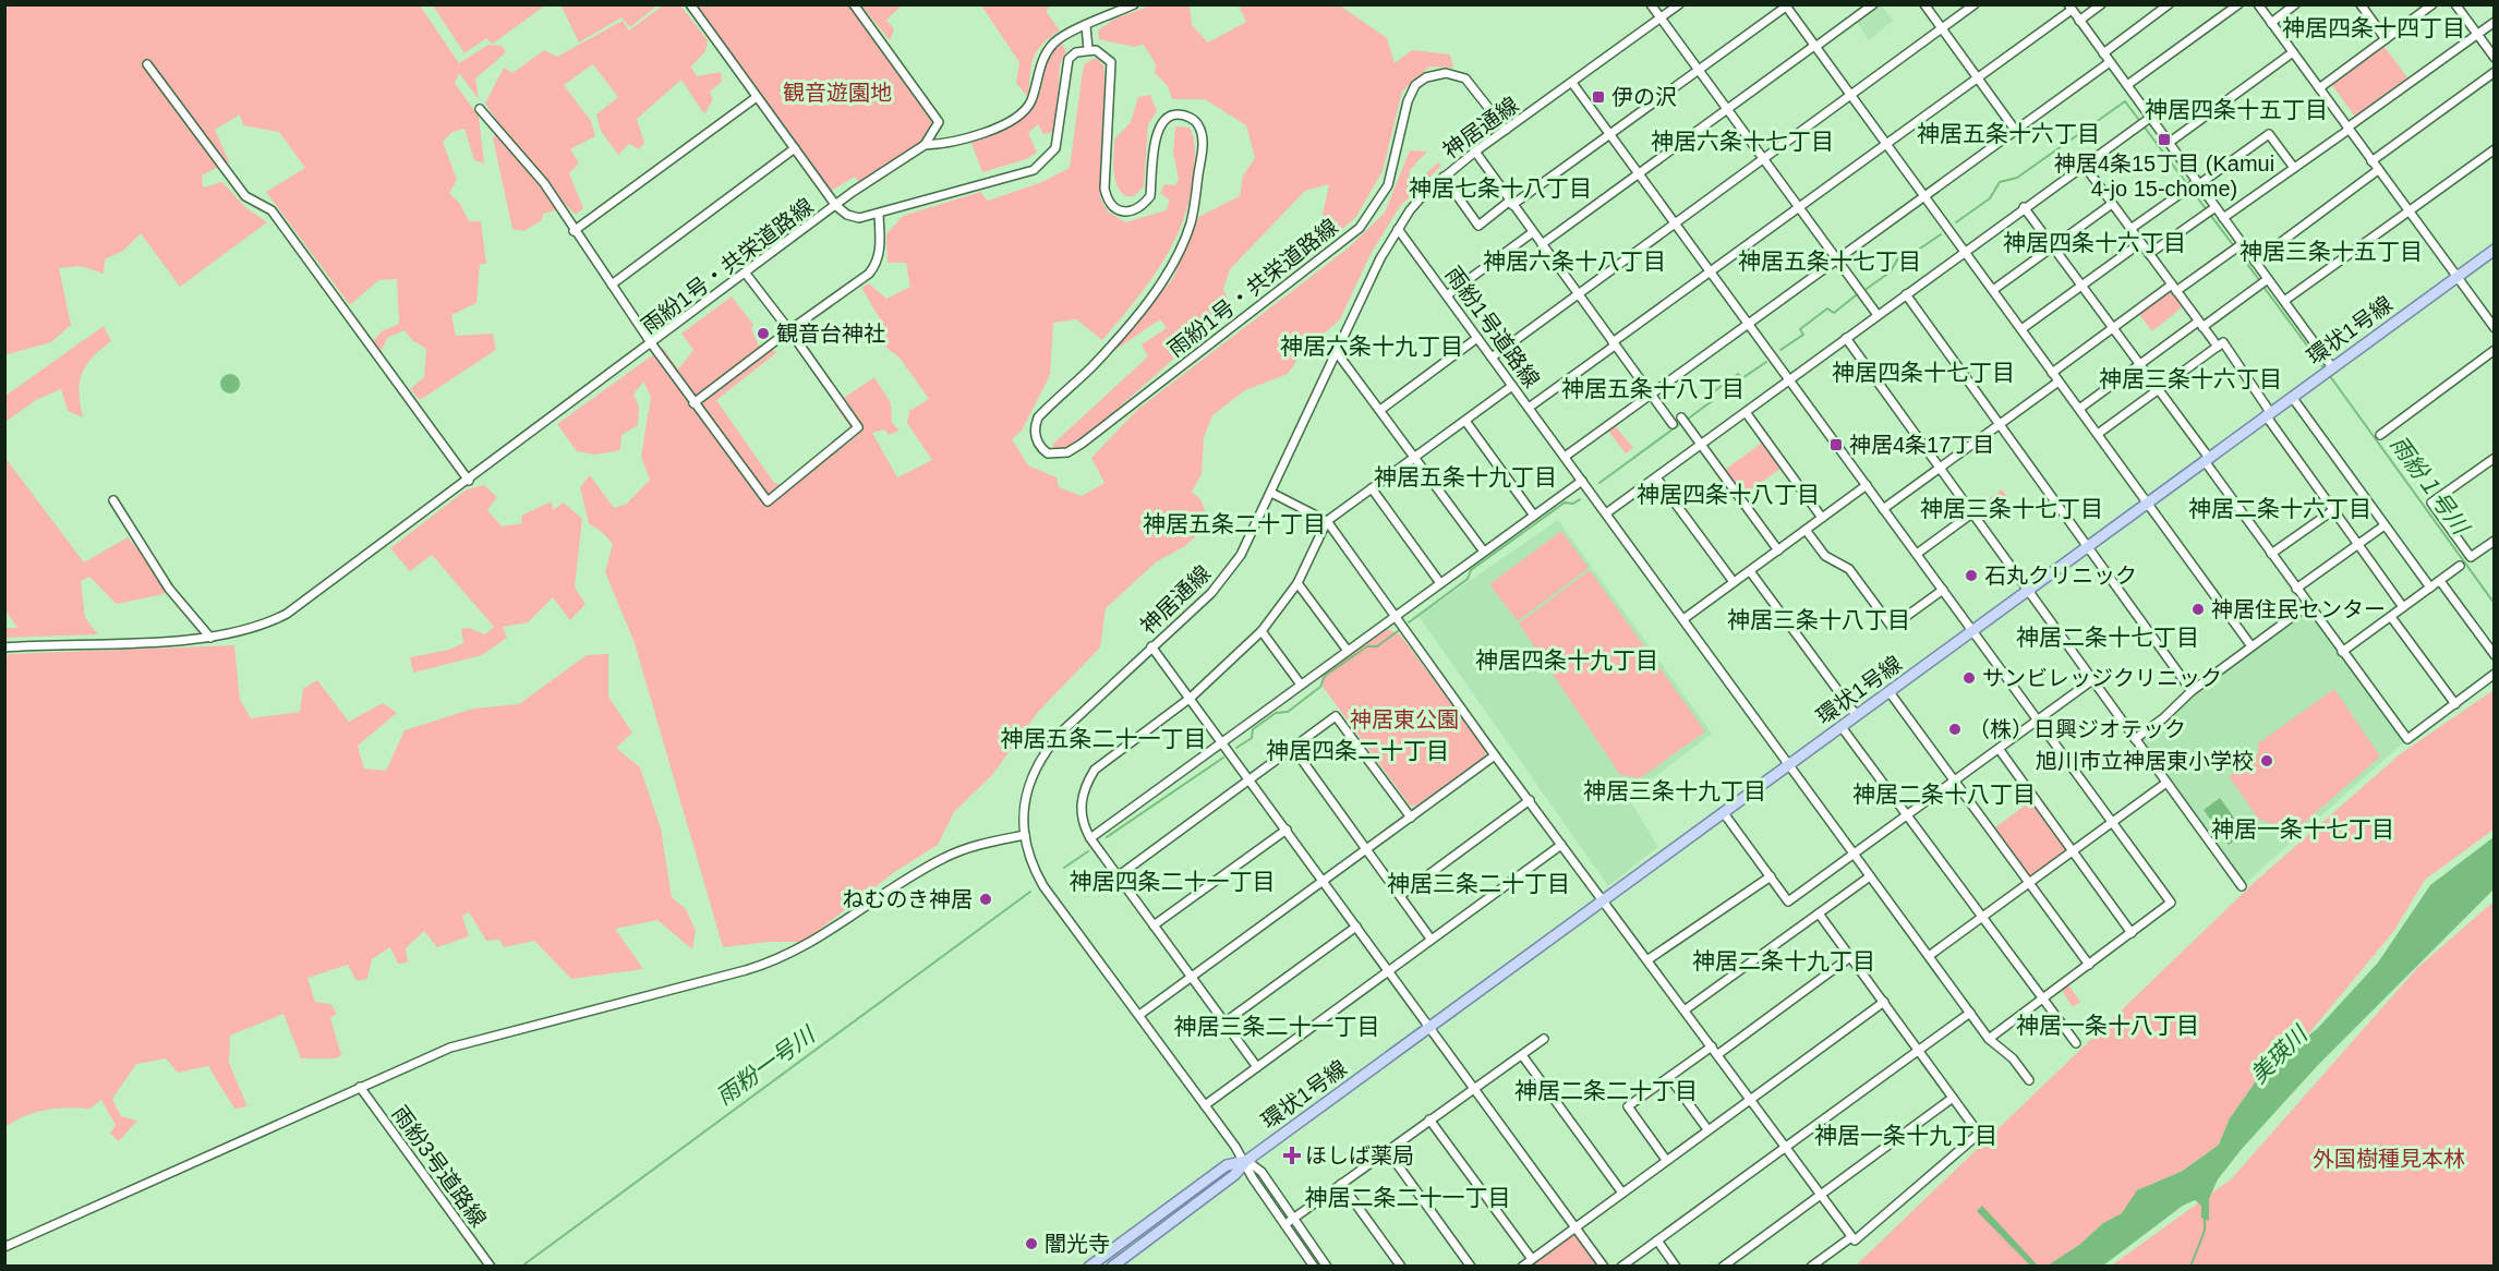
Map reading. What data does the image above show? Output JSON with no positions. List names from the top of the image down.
{
  "streets": {
    "main road": ["環状1号線"],
    "street": [
      "神居通線",
      "雨紛1号・共栄道路線",
      "雨紛1号道路線",
      "雨紛3号道路線"
    ]
  },
  "crossings": [
    ["神居通線", "雨紛1号・共栄道路線"],
    ["神居通線", "雨紛1号道路線"],
    ["神居通線", "環状1号線"],
    ["雨紛1号道路線", "環状1号線"]
  ],
  "districts": [
    "神居四条十四丁目",
    "神居四条十五丁目",
    "神居五条十六丁目",
    "神居六条十七丁目",
    "神居七条十八丁目",
    "神居四条十六丁目",
    "神居三条十五丁目",
    "神居六条十八丁目",
    "神居五条十七丁目",
    "神居六条十九丁目",
    "神居四条十七丁目",
    "神居三条十六丁目",
    "神居五条十八丁目",
    "神居五条十九丁目",
    "神居四条十八丁目",
    "神居三条十七丁目",
    "神居二条十六丁目",
    "神居五条二十丁目",
    "神居三条十八丁目",
    "神居二条十七丁目",
    "神居四条十九丁目",
    "神居五条二十一丁目",
    "神居四条二十丁目",
    "神居三条十九丁目",
    "神居二条十八丁目",
    "神居一条十七丁目",
    "神居四条二十一丁目",
    "神居三条二十丁目",
    "神居二条十九丁目",
    "神居一条十八丁目",
    "神居三条二十一丁目",
    "神居二条二十丁目",
    "神居一条十九丁目",
    "神居二条二十一丁目"
  ],
  "water": ["雨紛１号川", "美瑛川", "雨粉一号川"],
  "parks": ["観音遊園地", "神居東公園", "外国樹種見本林"],
  "places": {
    "transit": ["伊の沢", "神居4条15丁目 (Kamui 4-jo 15-chome)", "神居4条17丁目"],
    "other": [
      "観音台神社",
      "石丸クリニック",
      "神居住民センター",
      "サンビレッジクリニック",
      "（株）日興ジオテック",
      "旭川市立神居東小学校",
      "ねむのき神居",
      "闇光寺"
    ],
    "health": ["ほしば薬局"]
  }
}
